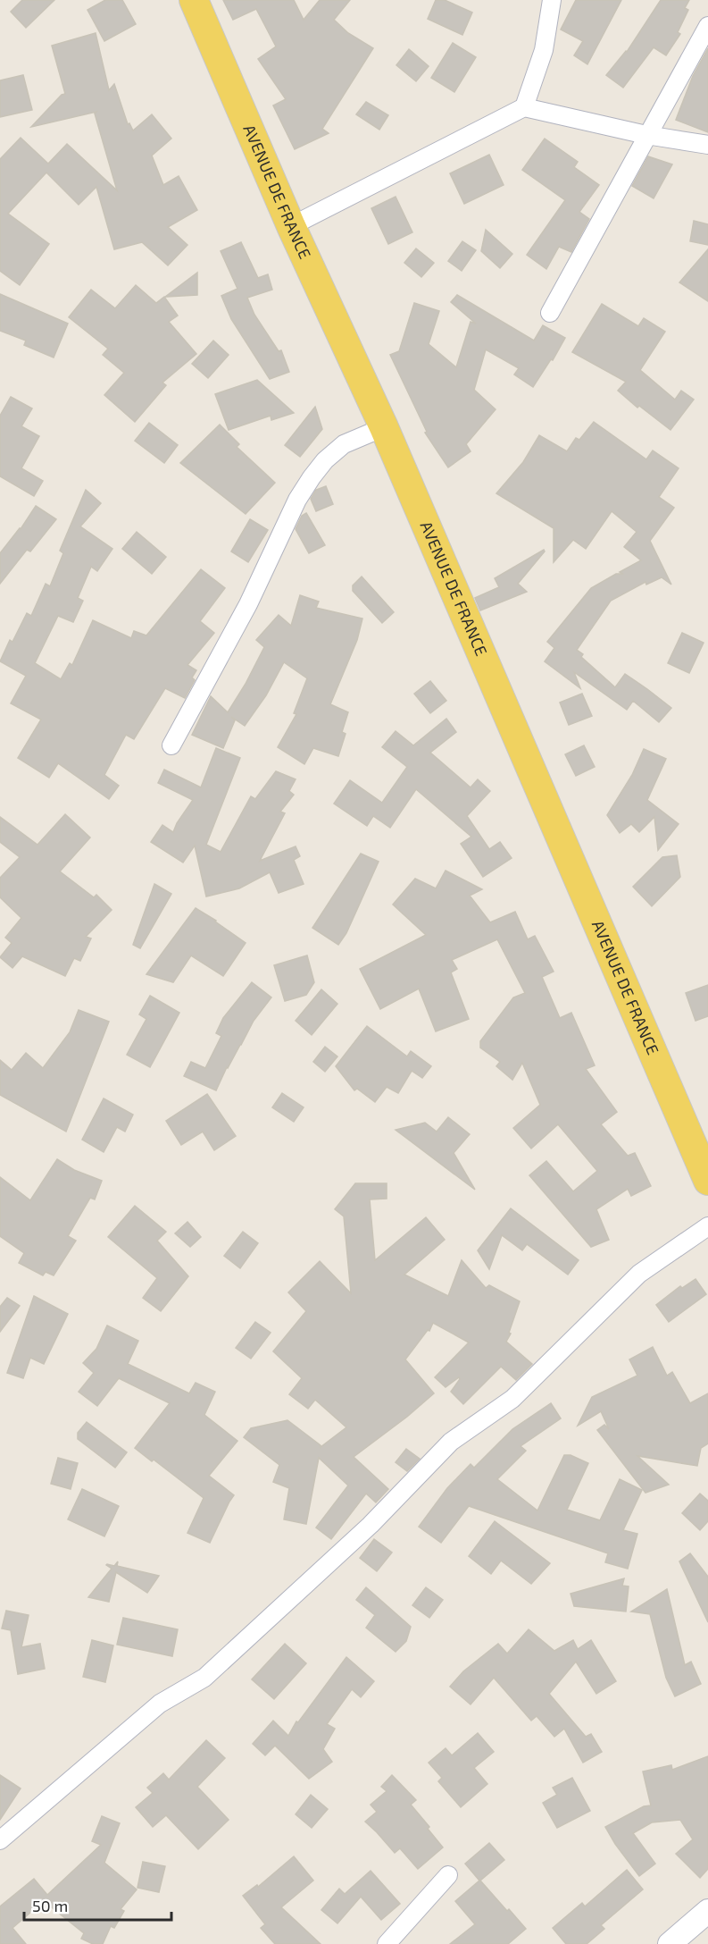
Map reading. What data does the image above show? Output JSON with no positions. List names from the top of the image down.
{
  "streets": {
    "main road": ["AVENUE DE FRANCE"]
  },
  "scale_bar": "50 m"
}
